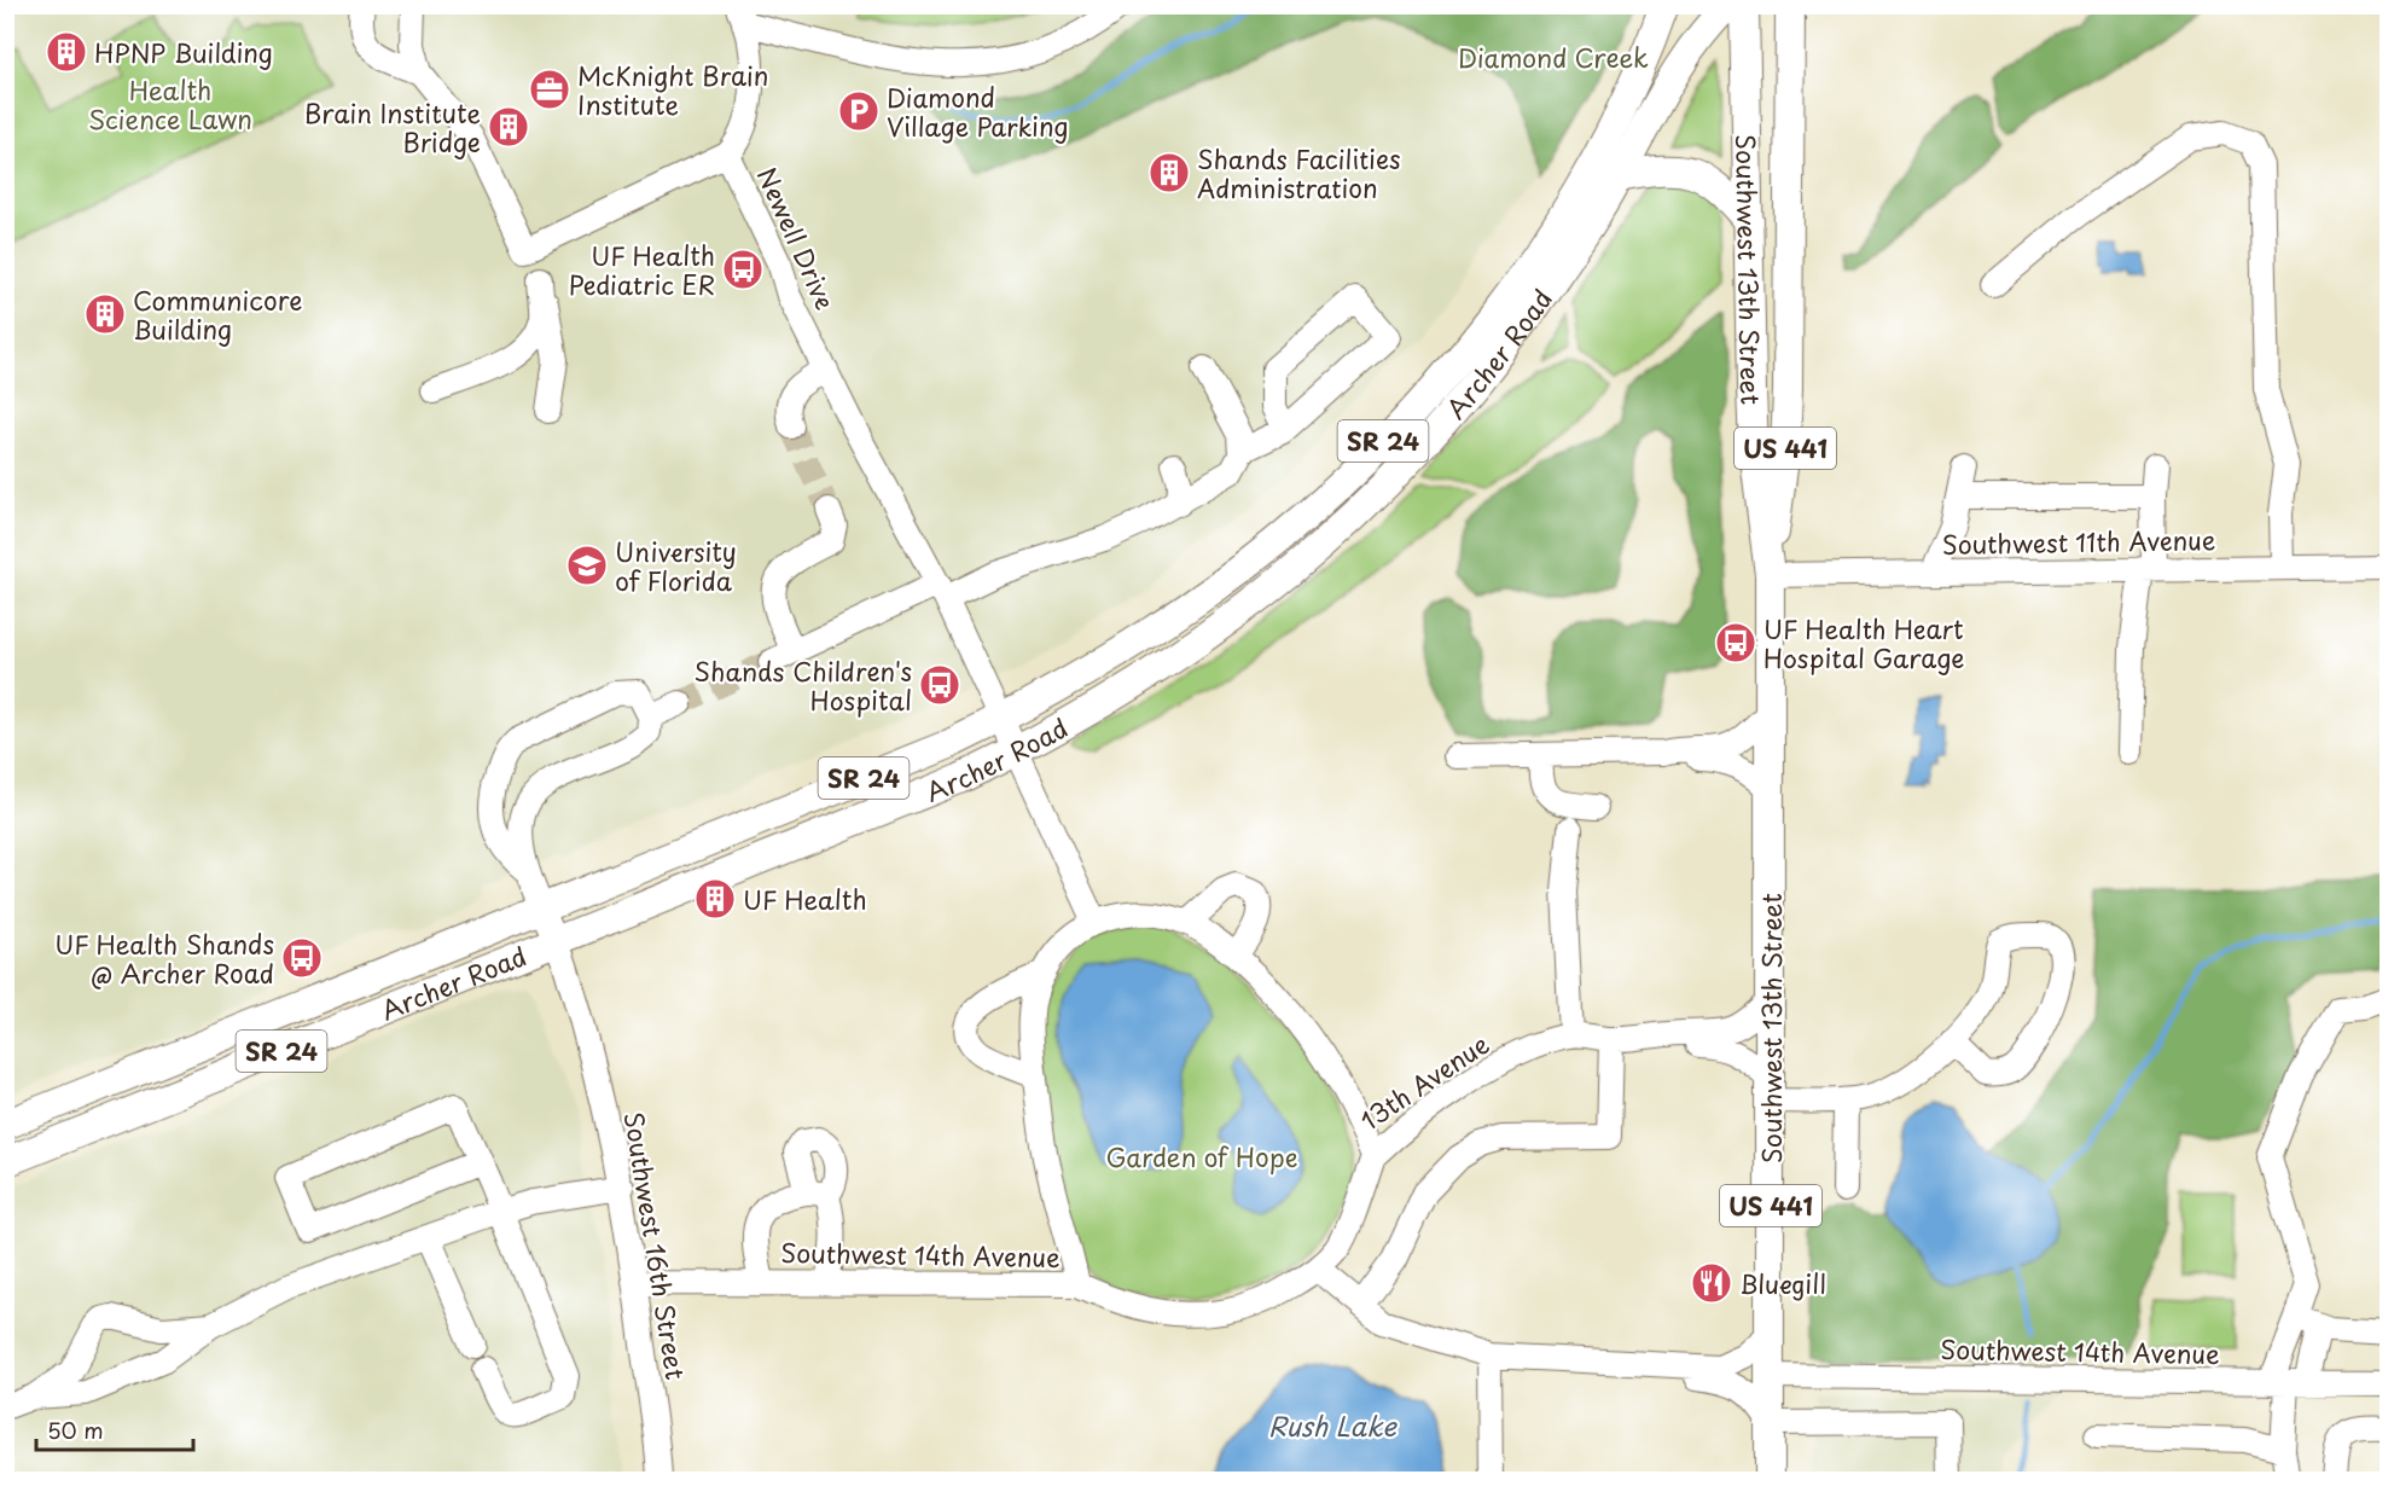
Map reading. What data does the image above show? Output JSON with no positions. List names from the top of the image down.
{
  "streets": {
    "main road": [
      "Southwest 13th Street",
      "Archer Road",
      "SR 24",
      "US 441"
    ],
    "street": [
      "Newell Drive",
      "Southwest 11th Avenue",
      "13th Avenue",
      "Southwest 16th Street",
      "Southwest 14th Avenue"
    ]
  },
  "crossings": [
    ["Newell Drive", "Archer Road"],
    ["Newell Drive", "13th Avenue"],
    ["Southwest 13th Street", "Southwest 11th Avenue"],
    ["Southwest 13th Street", "13th Avenue"],
    ["Southwest 13th Street", "Southwest 14th Avenue"],
    ["Archer Road", "Southwest 16th Street"],
    ["13th Avenue", "Southwest 14th Avenue"],
    ["Southwest 16th Street", "Southwest 14th Avenue"]
  ],
  "water": ["Rush Lake"],
  "parks": ["Diamond Creek", "Health Science Lawn", "Garden of Hope"],
  "places": {
    "building": [
      "HPNP Building",
      "Brain Institute Bridge",
      "Shands Facilities Administration",
      "Communicore Building",
      "UF Health"
    ],
    "office": ["McKnight Brain Institute"],
    "parking": ["Diamond Village Parking"],
    "bus stop": [
      "UF Health Pediatric ER",
      "UF Health Heart Hospital Garage",
      "Shands Children's Hospital",
      "UF Health Shands @ Archer Road"
    ],
    "school or university": ["University of Florida"],
    "restaurant": ["Bluegill"]
  },
  "scale_bar": "50 m"
}
